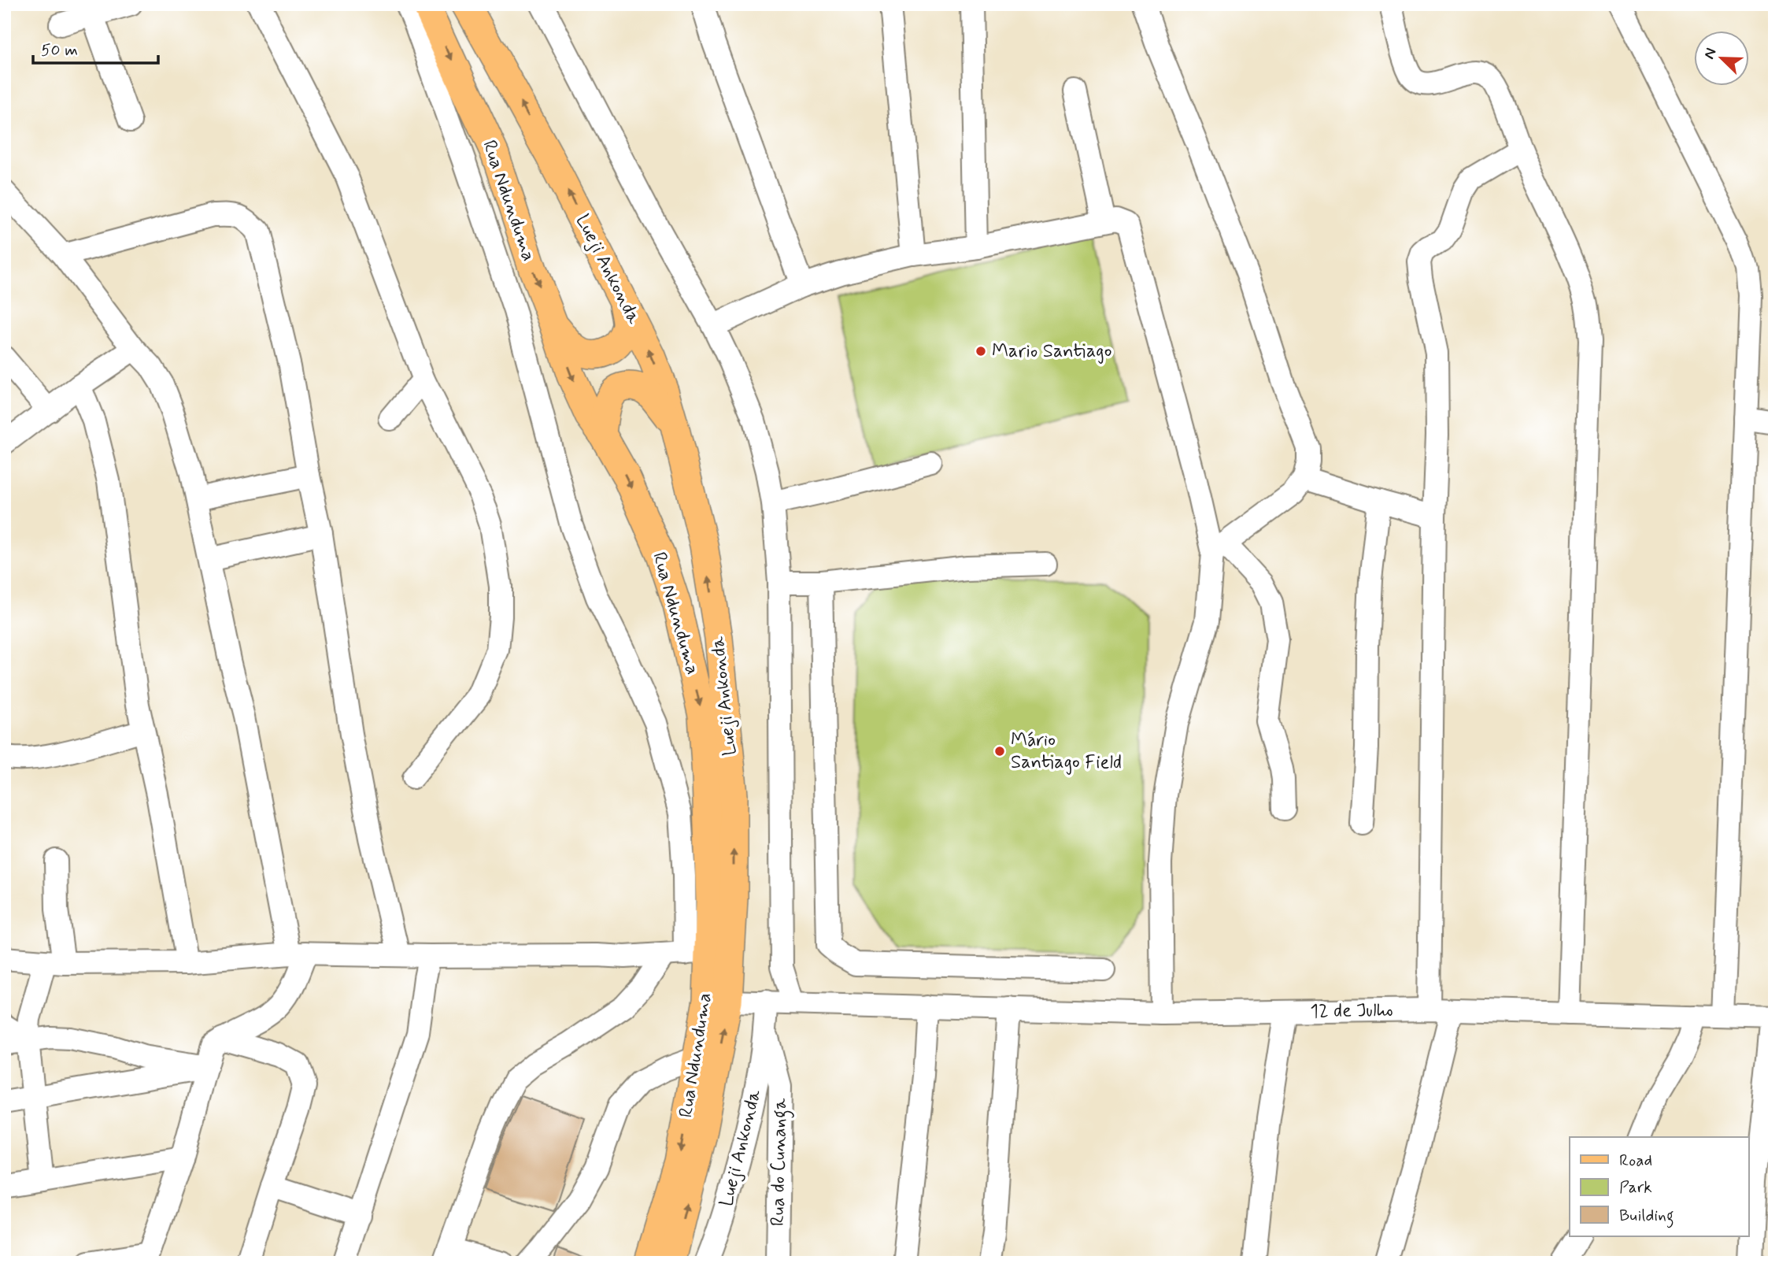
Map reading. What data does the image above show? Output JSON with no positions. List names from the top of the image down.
{
  "streets": {
    "main road": ["Rua Ndunduma", "Lueji Ankonda"],
    "street": ["12 de Julho", "Rua do Cunanga"]
  },
  "crossings": [
    ["Lueji Ankonda", "12 de Julho"],
    ["Lueji Ankonda", "Rua do Cunanga"]
  ],
  "one_way": ["Rua Ndunduma", "Lueji Ankonda"],
  "places": ["Mario Santiago", "Mário Santiago Field"],
  "legend": ["Road", "Park", "Building"],
  "scale_bar": "50 m",
  "north": "top left"
}
